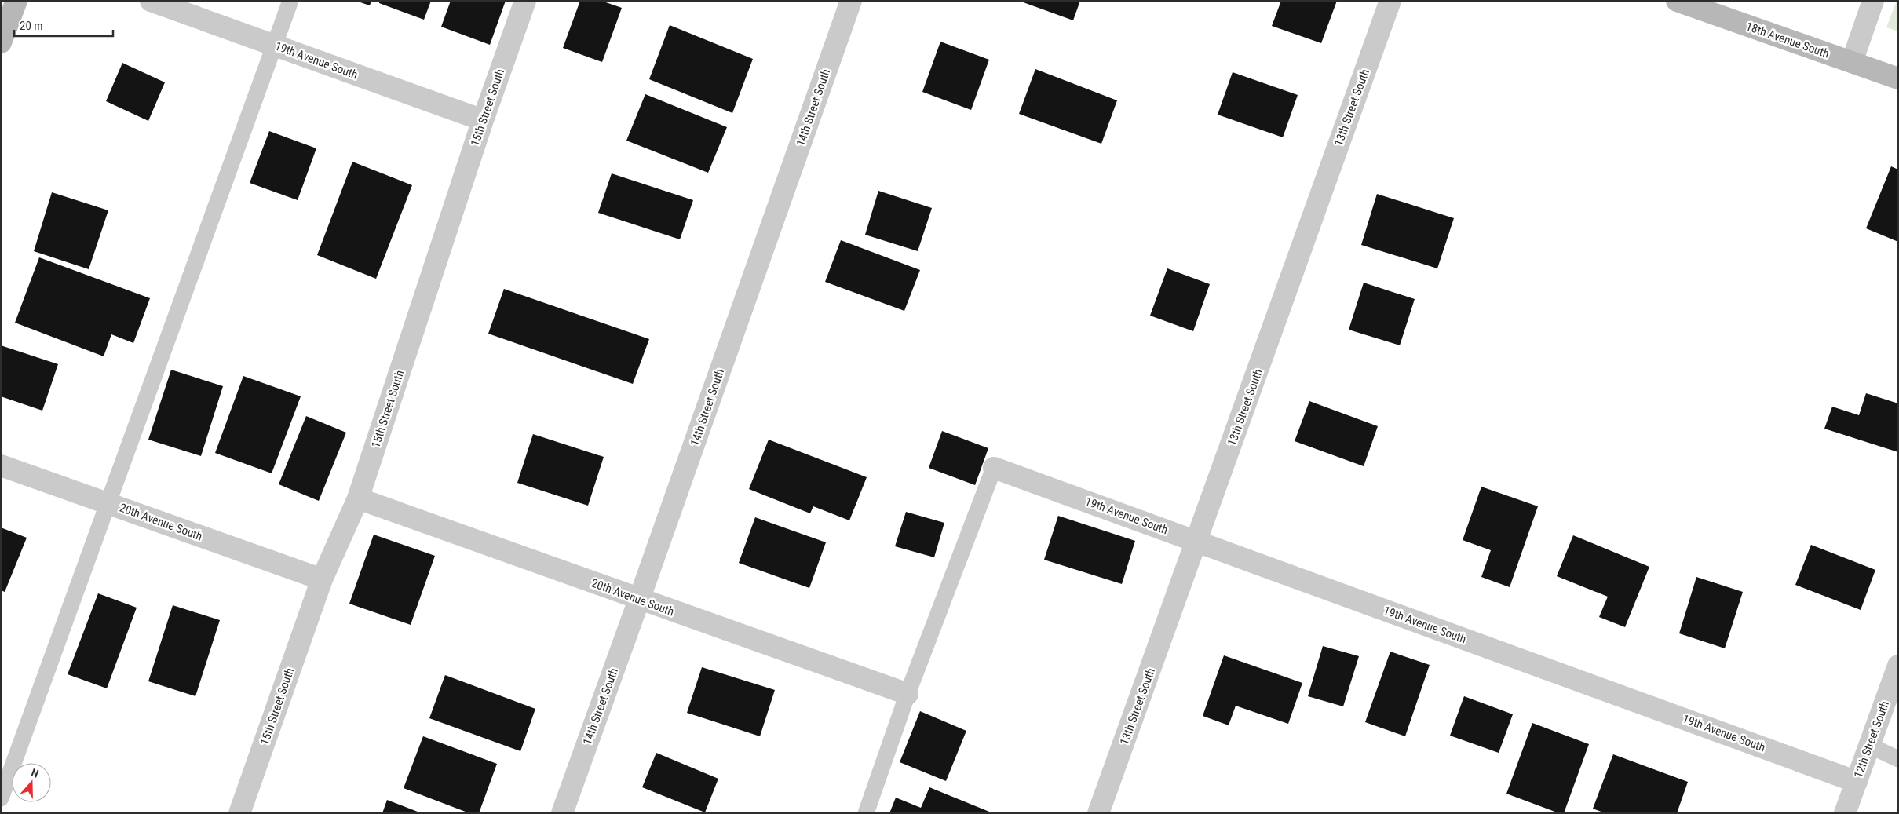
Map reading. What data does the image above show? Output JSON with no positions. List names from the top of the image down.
{
  "streets": {
    "street": [
      "18th Avenue South",
      "19th Avenue South",
      "15th Street South",
      "14th Street South",
      "13th Street South",
      "20th Avenue South",
      "12th Street South"
    ]
  },
  "crossings": [
    ["19th Avenue South", "15th Street South"],
    ["19th Avenue South", "13th Street South"],
    ["19th Avenue South", "12th Street South"],
    ["15th Street South", "20th Avenue South"],
    ["14th Street South", "20th Avenue South"]
  ],
  "scale_bar": "20 m",
  "north": "top"
}
